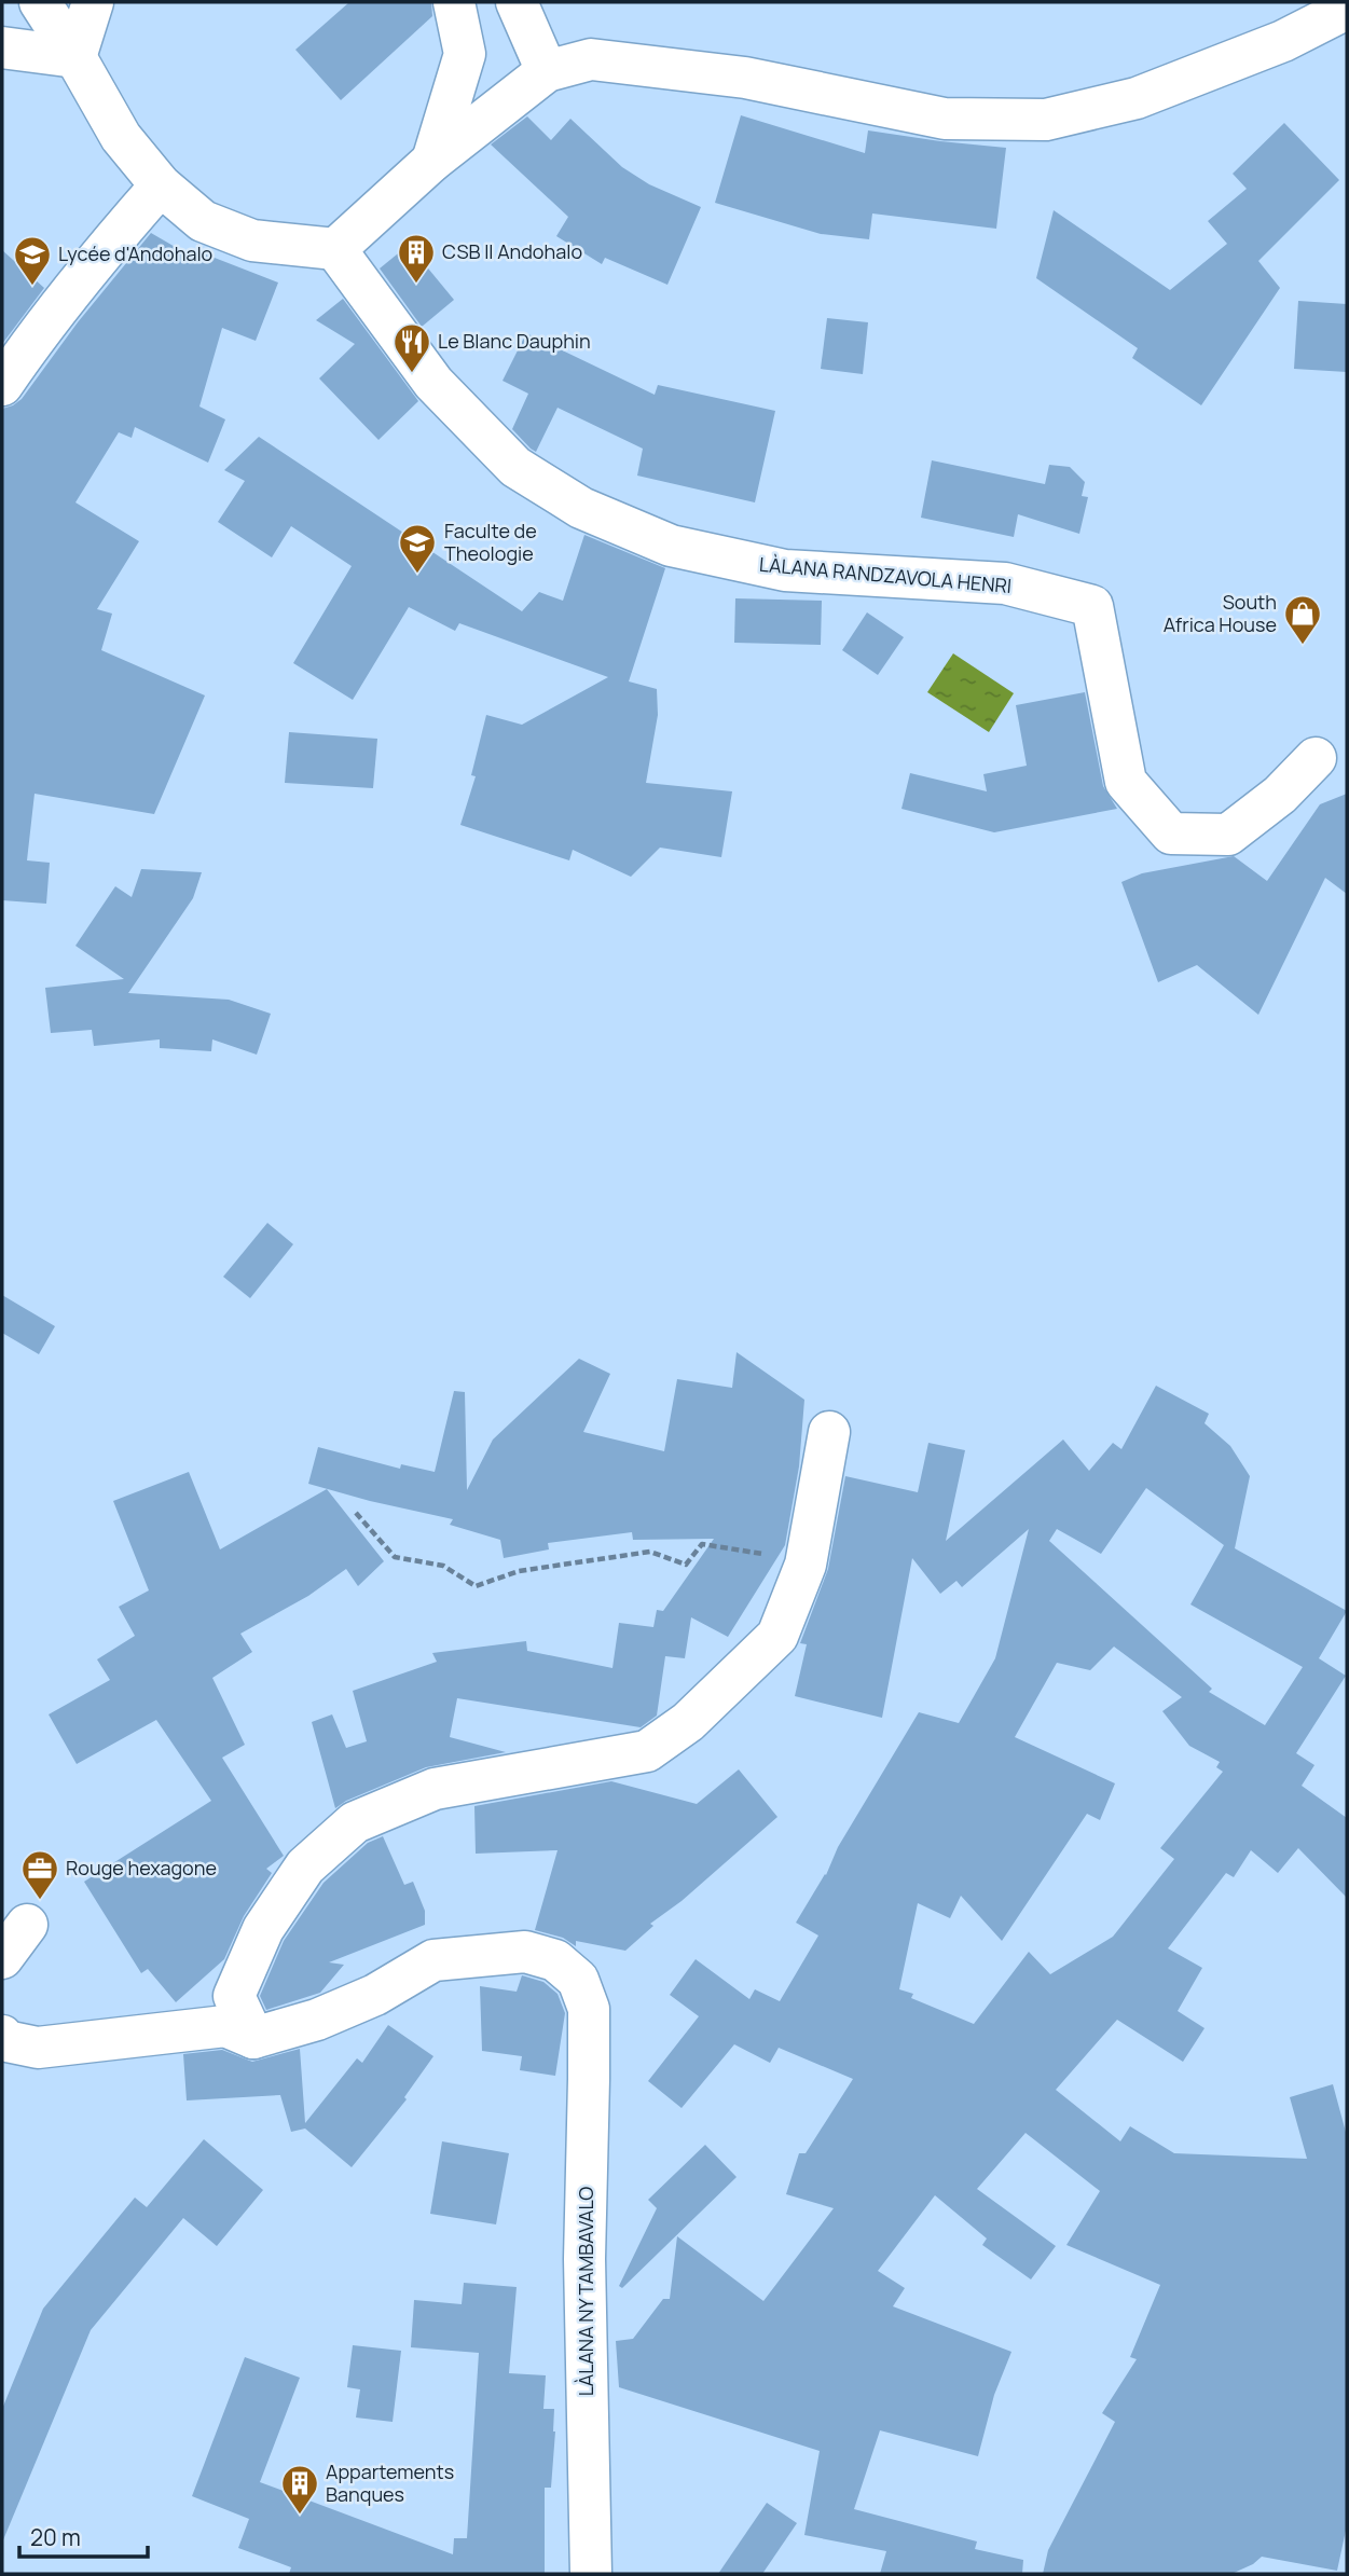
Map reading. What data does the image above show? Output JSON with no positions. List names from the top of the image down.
{
  "streets": {
    "street": ["LÀLANA RANDZAVOLA HENRI", "LÀLANA NY TAMBAVALO"]
  },
  "places": {
    "building": ["CSB II Andohalo", "Appartements Banques"],
    "school or university": ["Lycée d'Andohalo", "Faculte de Theologie"],
    "restaurant": ["Le Blanc Dauphin"],
    "shop": ["South Africa House"],
    "office": ["Rouge hexagone"]
  },
  "scale_bar": "20 m"
}
